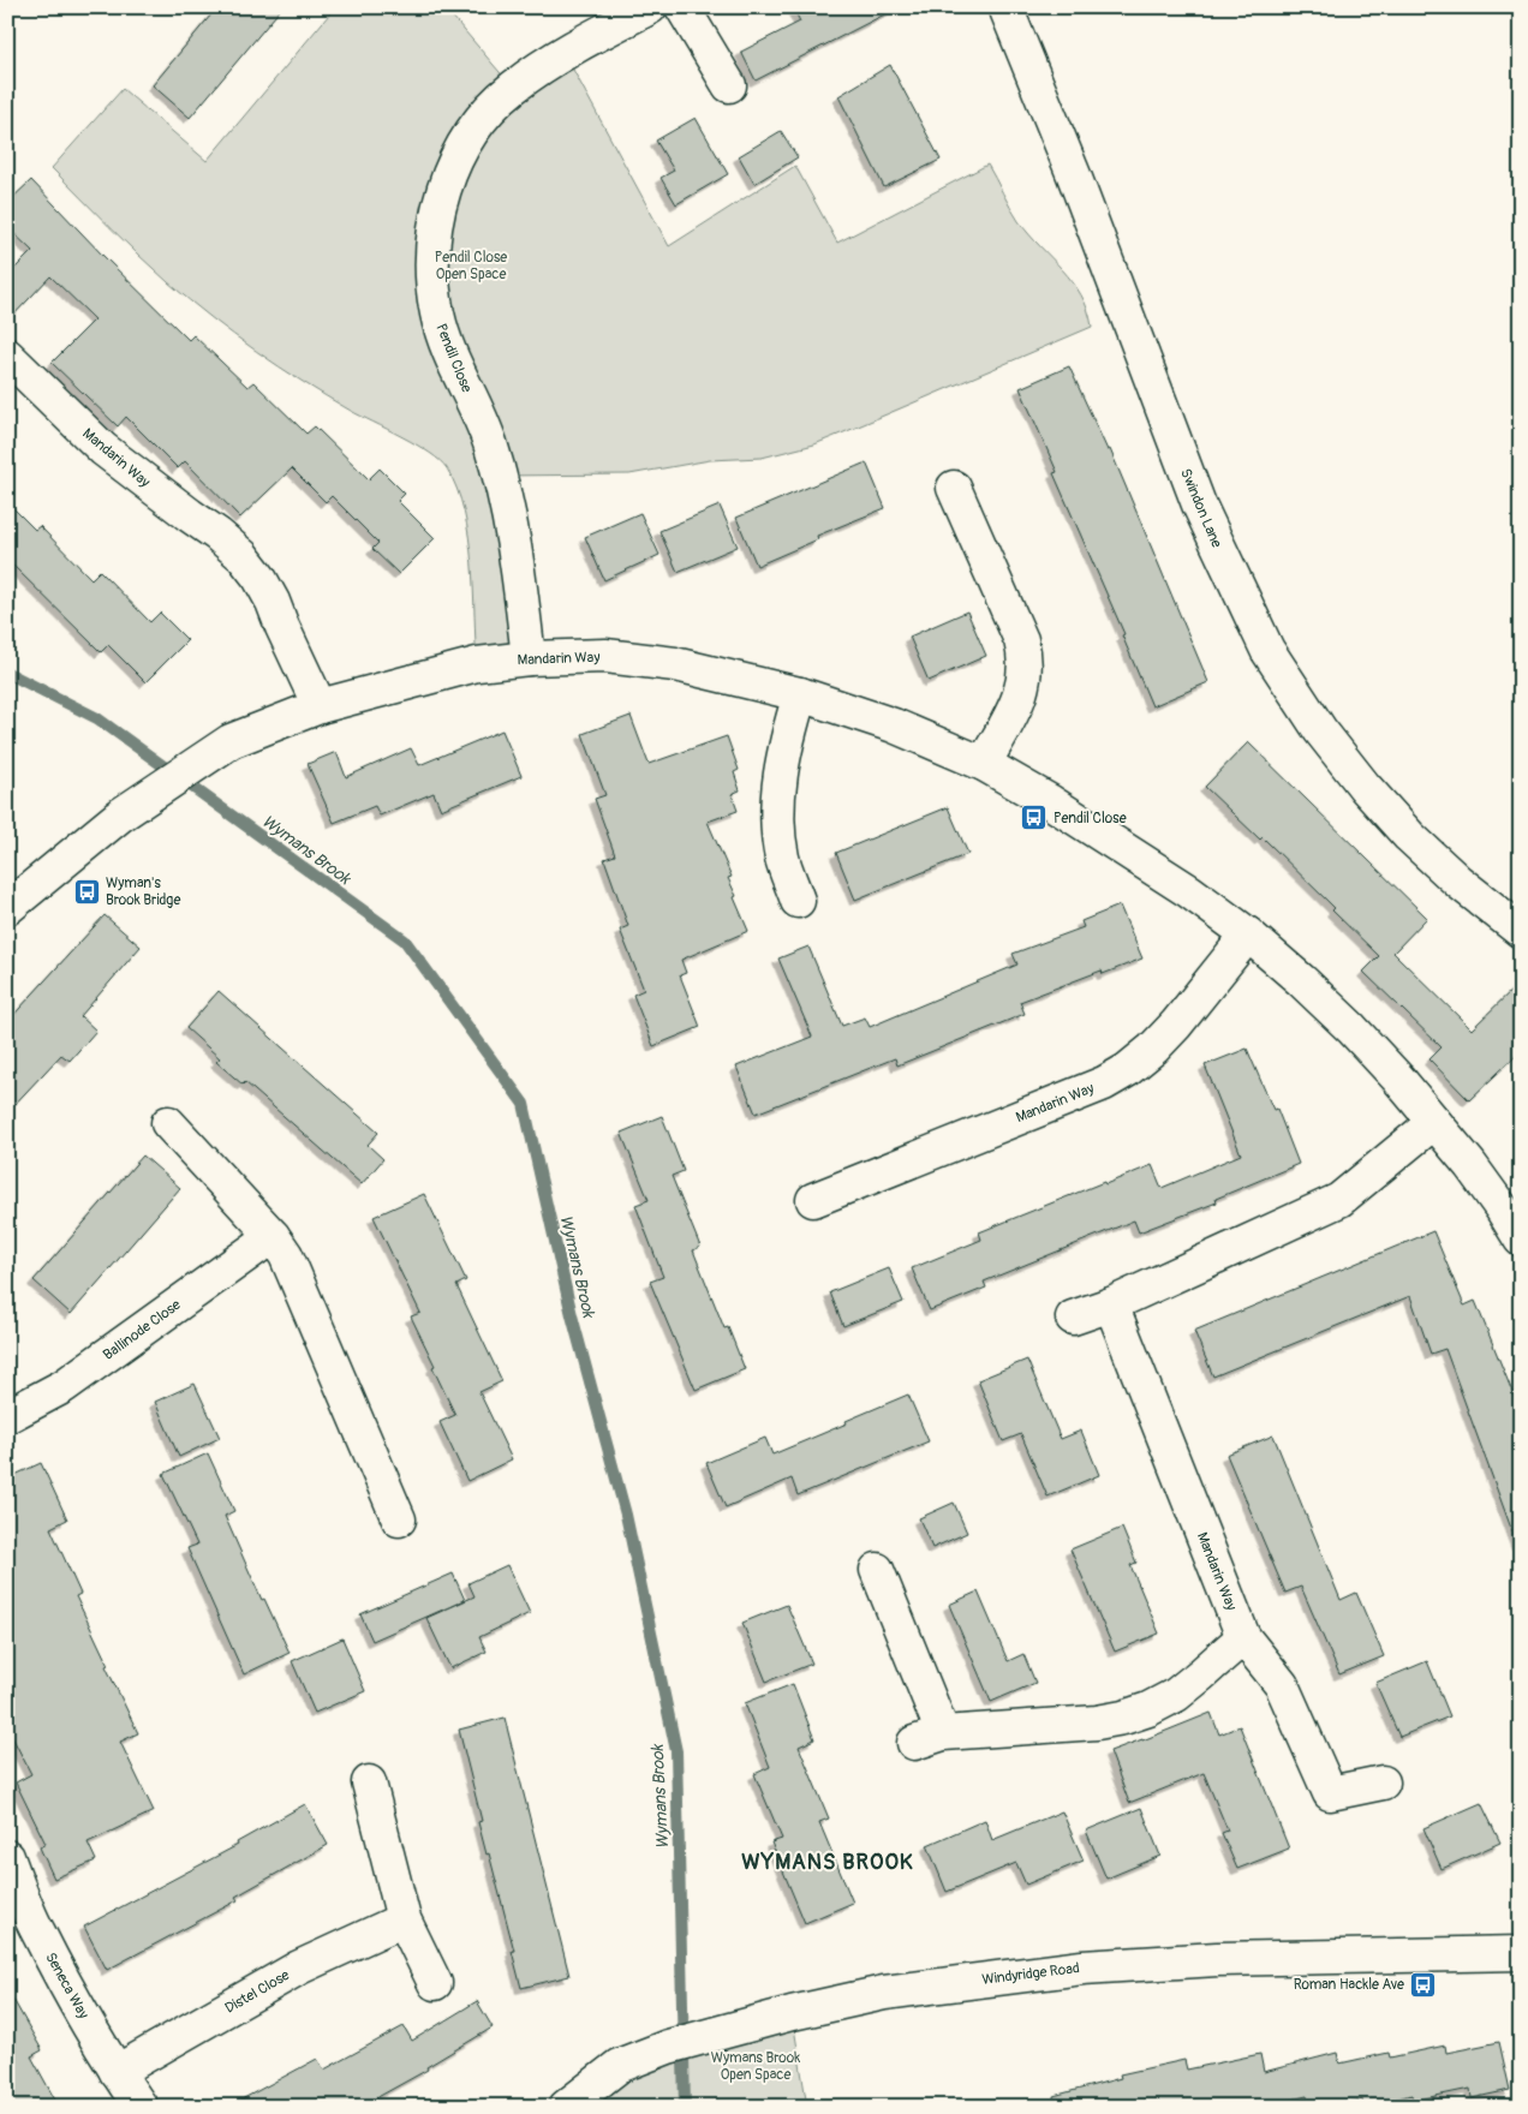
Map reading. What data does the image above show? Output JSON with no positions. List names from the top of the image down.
{
  "streets": {
    "street": [
      "Pendil Close",
      "Mandarin Way",
      "Swindon Lane",
      "Ballinode Close",
      "Windyridge Road",
      "Seneca Way",
      "Distel Close"
    ]
  },
  "crossings": [
    ["Pendil Close", "Mandarin Way"],
    ["Seneca Way", "Distel Close"]
  ],
  "districts": ["WYMANS BROOK"],
  "water": ["Wymans Brook"],
  "parks": ["Pendil Close Open Space", "Wymans Brook Open Space"],
  "places": {
    "bus stop": ["Pendil Close", "Wyman's Brook Bridge", "Roman Hackle Ave"]
  }
}
